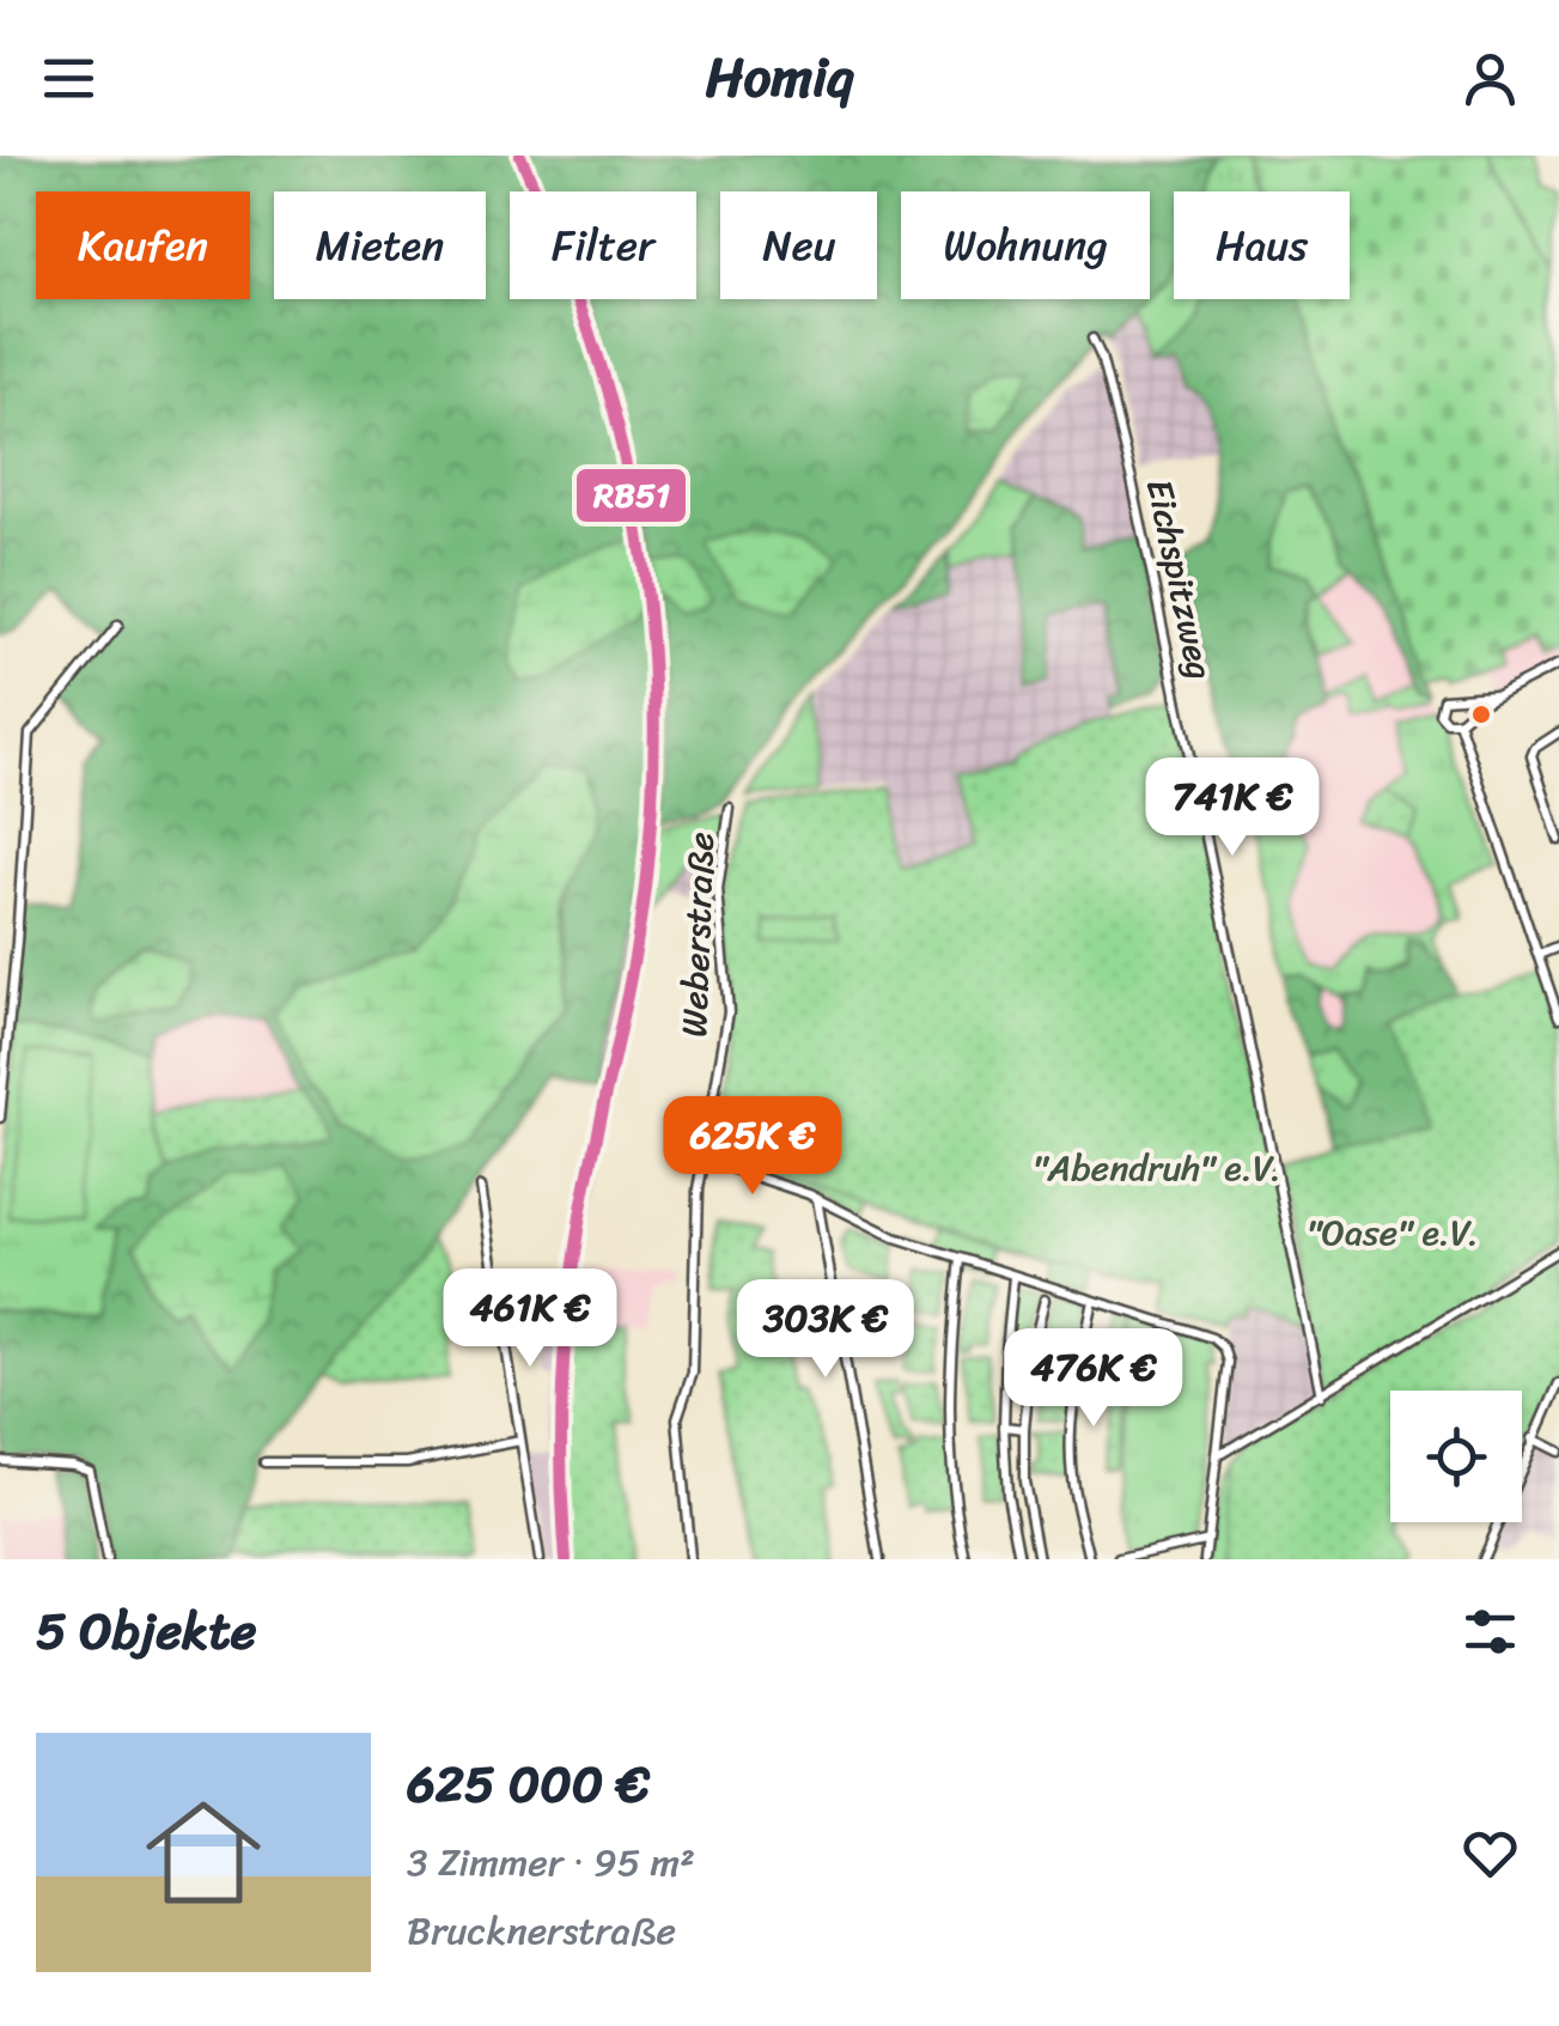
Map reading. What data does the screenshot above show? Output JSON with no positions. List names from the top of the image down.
{
  "streets": {
    "street": ["Eichspitzweg", "Weberstraße"]
  },
  "parks": ["\"Abendruh\" e.V.", "\"Oase\" e.V."],
  "lines": ["transit line RB51"],
  "page": {
    "header": "Homiq",
    "chip": [
      "Kaufen",
      "Mieten",
      "Filter",
      "Neu",
      "Wohnung",
      "Haus"
    ],
    "price": [
      "741K €",
      "625K €",
      "461K €",
      "303K €",
      "476K €"
    ],
    "heading": "5 Objekte",
    "list": [
      {
        "name": "625 000 €",
        "note": "3 Zimmer · 95 m² · Brucknerstraße"
      }
    ]
  }
}
